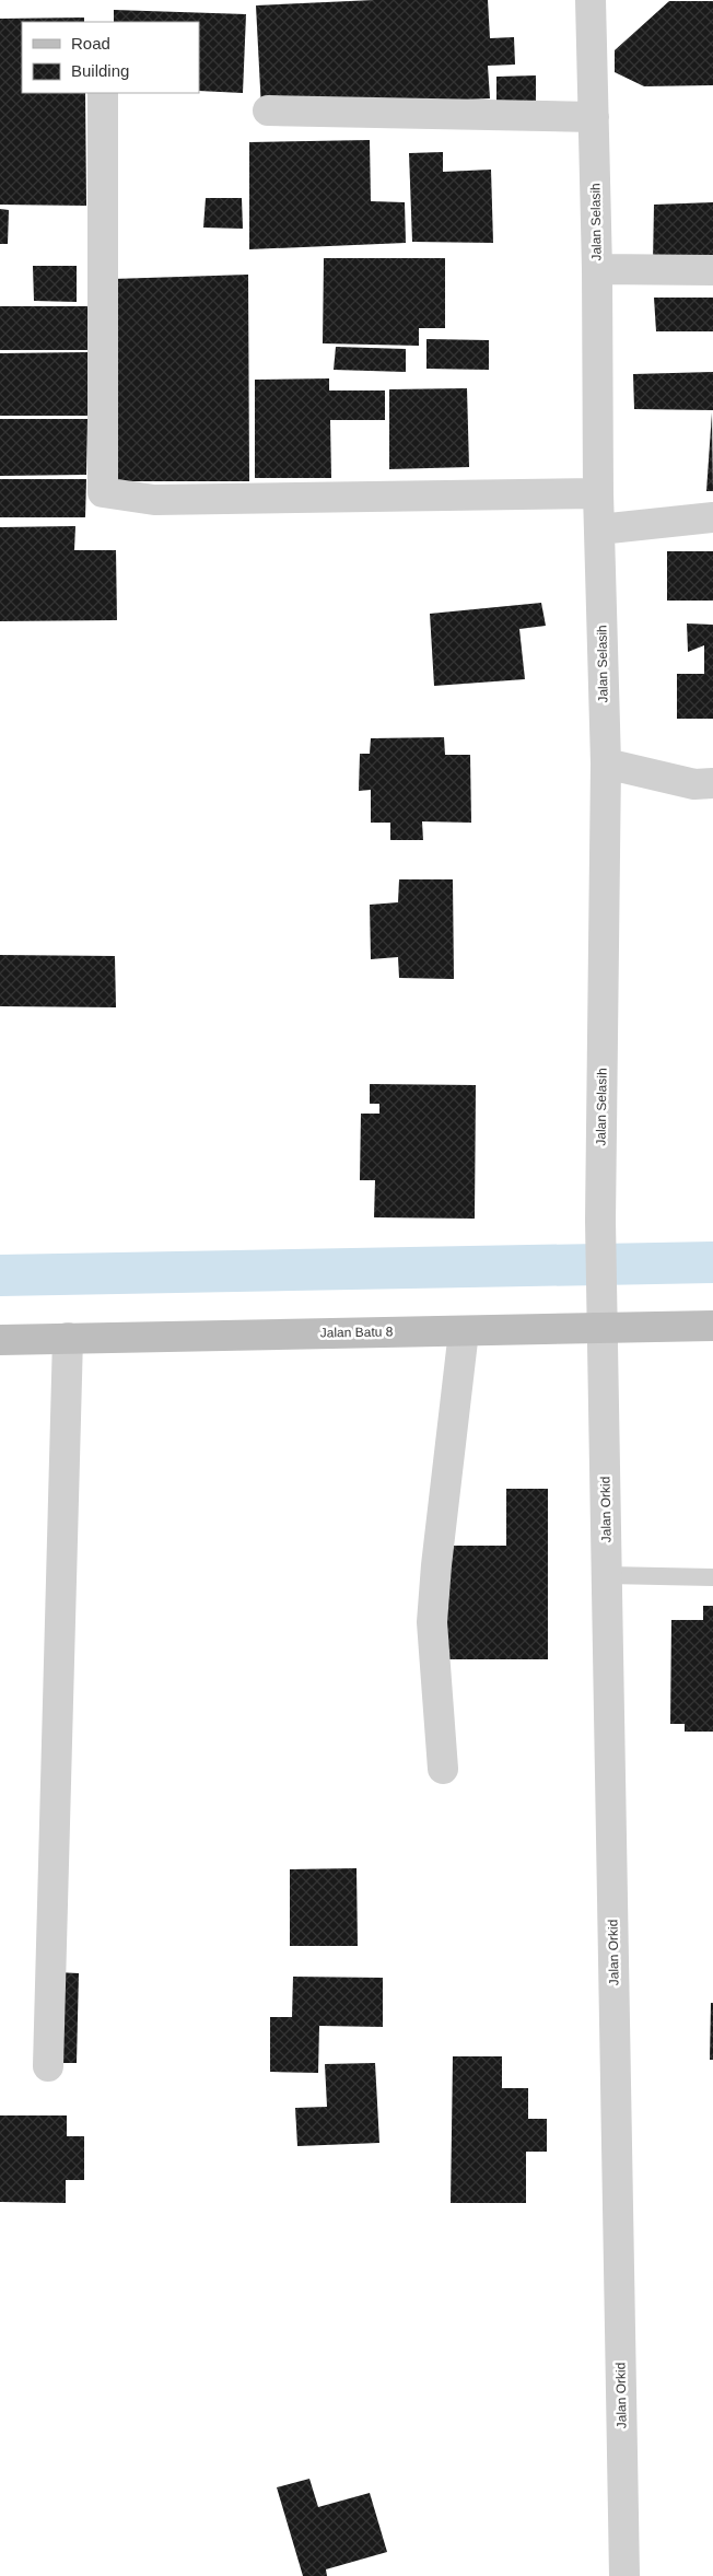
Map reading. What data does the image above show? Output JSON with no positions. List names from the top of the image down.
{
  "streets": {
    "street": ["Jalan Selasih", "Jalan Batu 8", "Jalan Orkid"]
  },
  "crossings": [
    ["Jalan Selasih", "Jalan Batu 8"],
    ["Jalan Selasih", "Jalan Orkid"],
    ["Jalan Batu 8", "Jalan Orkid"]
  ],
  "legend": ["Road", "Building"]
}
